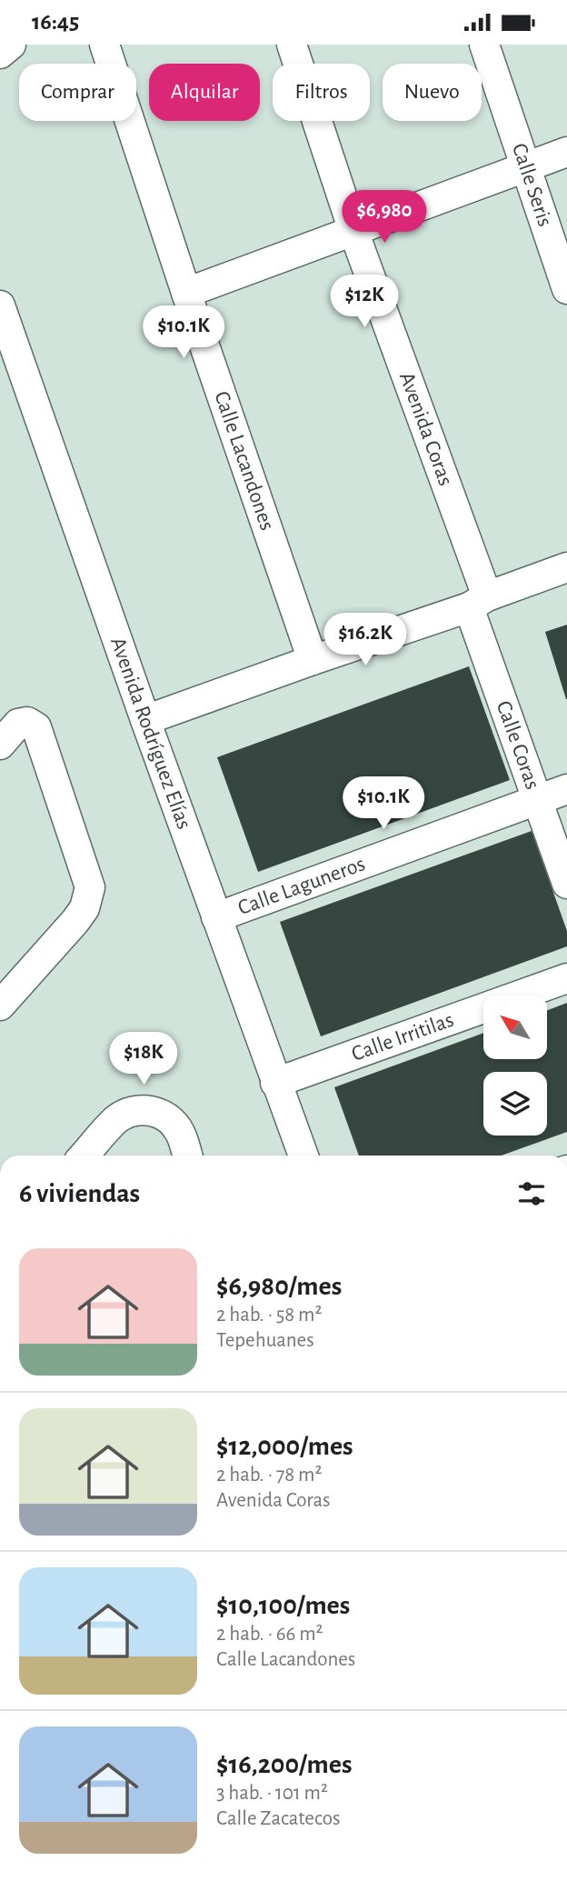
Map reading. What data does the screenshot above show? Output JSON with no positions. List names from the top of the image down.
{
  "streets": {
    "street": [
      "Calle Seris",
      "Avenida Coras",
      "Calle Lacandones",
      "Avenida Rodríguez Elías",
      "Calle Coras",
      "Calle Laguneros",
      "Calle Irritilas"
    ]
  },
  "crossings": [
    ["Avenida Coras", "Calle Coras"],
    ["Avenida Rodríguez Elías", "Calle Laguneros"],
    ["Avenida Rodríguez Elías", "Calle Irritilas"],
    ["Calle Coras", "Calle Laguneros"]
  ],
  "north": "top left",
  "page": {
    "status": "16:45",
    "chip": [
      "Comprar",
      "Alquilar",
      "Filtros",
      "Nuevo"
    ],
    "price": [
      "$6,980",
      "$12K",
      "$10.1K",
      "$16.2K",
      "$10.1K",
      "$18K"
    ],
    "heading": "6 viviendas",
    "list": [
      {
        "name": "$6,980/mes",
        "note": "2 hab. · 58 m² · Tepehuanes"
      },
      {
        "name": "$12,000/mes",
        "note": "2 hab. · 78 m² · Avenida Coras"
      },
      {
        "name": "$10,100/mes",
        "note": "2 hab. · 66 m² · Calle Lacandones"
      },
      {
        "name": "$16,200/mes",
        "note": "3 hab. · 101 m² · Calle Zacatecos"
      }
    ]
  }
}
